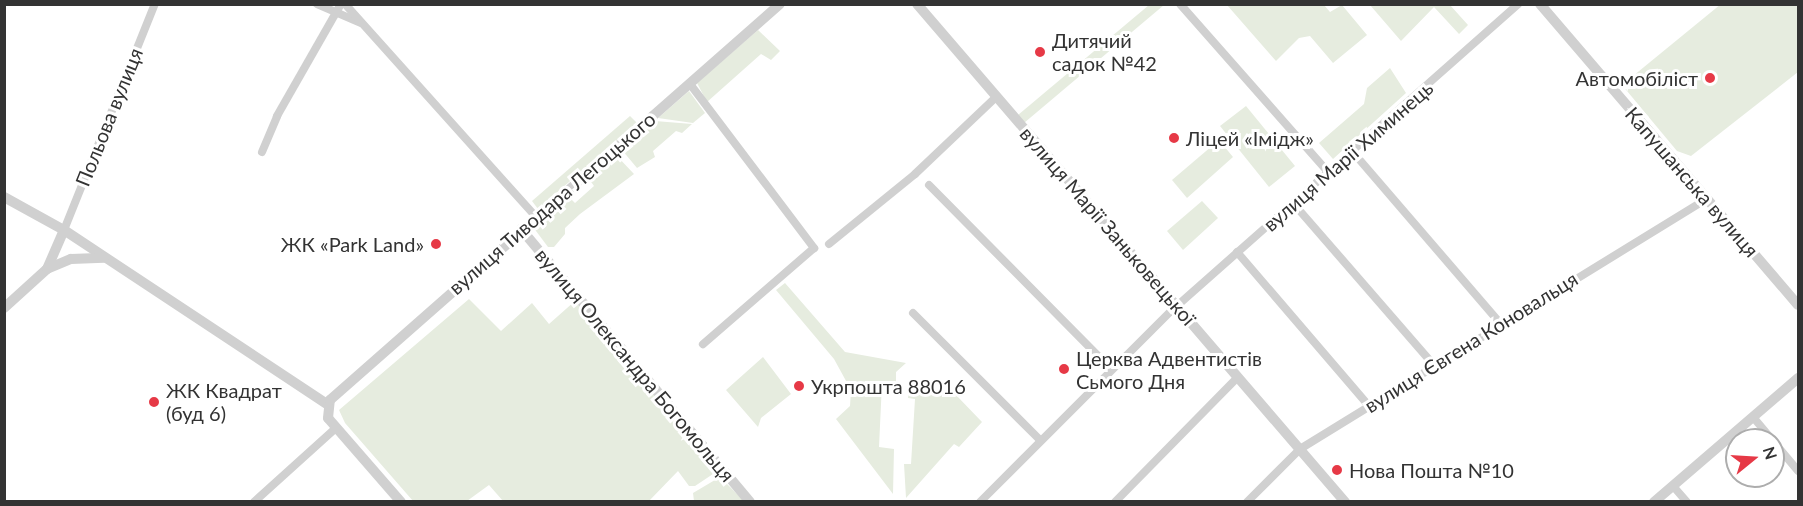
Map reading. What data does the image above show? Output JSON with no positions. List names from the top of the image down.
{
  "streets": {
    "street": [
      "Польова вулиця",
      "вулиця Марії Химинець",
      "Капушанська вулиця",
      "вулиця Тиводара Легоцького",
      "вулиця Марії Заньковецької",
      "вулиця Євгена Коновальця",
      "вулиця Олександра Богомольця"
    ]
  },
  "crossings": [
    ["вулиця Марії Химинець", "вулиця Марії Заньковецької"],
    ["Капушанська вулиця", "вулиця Євгена Коновальця"],
    ["вулиця Тиводара Легоцького", "вулиця Олександра Богомольця"],
    ["вулиця Марії Заньковецької", "вулиця Євгена Коновальця"]
  ],
  "places": [
    "Дитячий садок №42",
    "Автомобіліст",
    "Ліцей «Імідж»",
    "ЖК «Park Land»",
    "Церква Адвентистів Сьмого Дня",
    "Укрпошта 88016",
    "ЖК Квадрат (буд 6)",
    "Нова Пошта №10"
  ],
  "north": "right"
}
